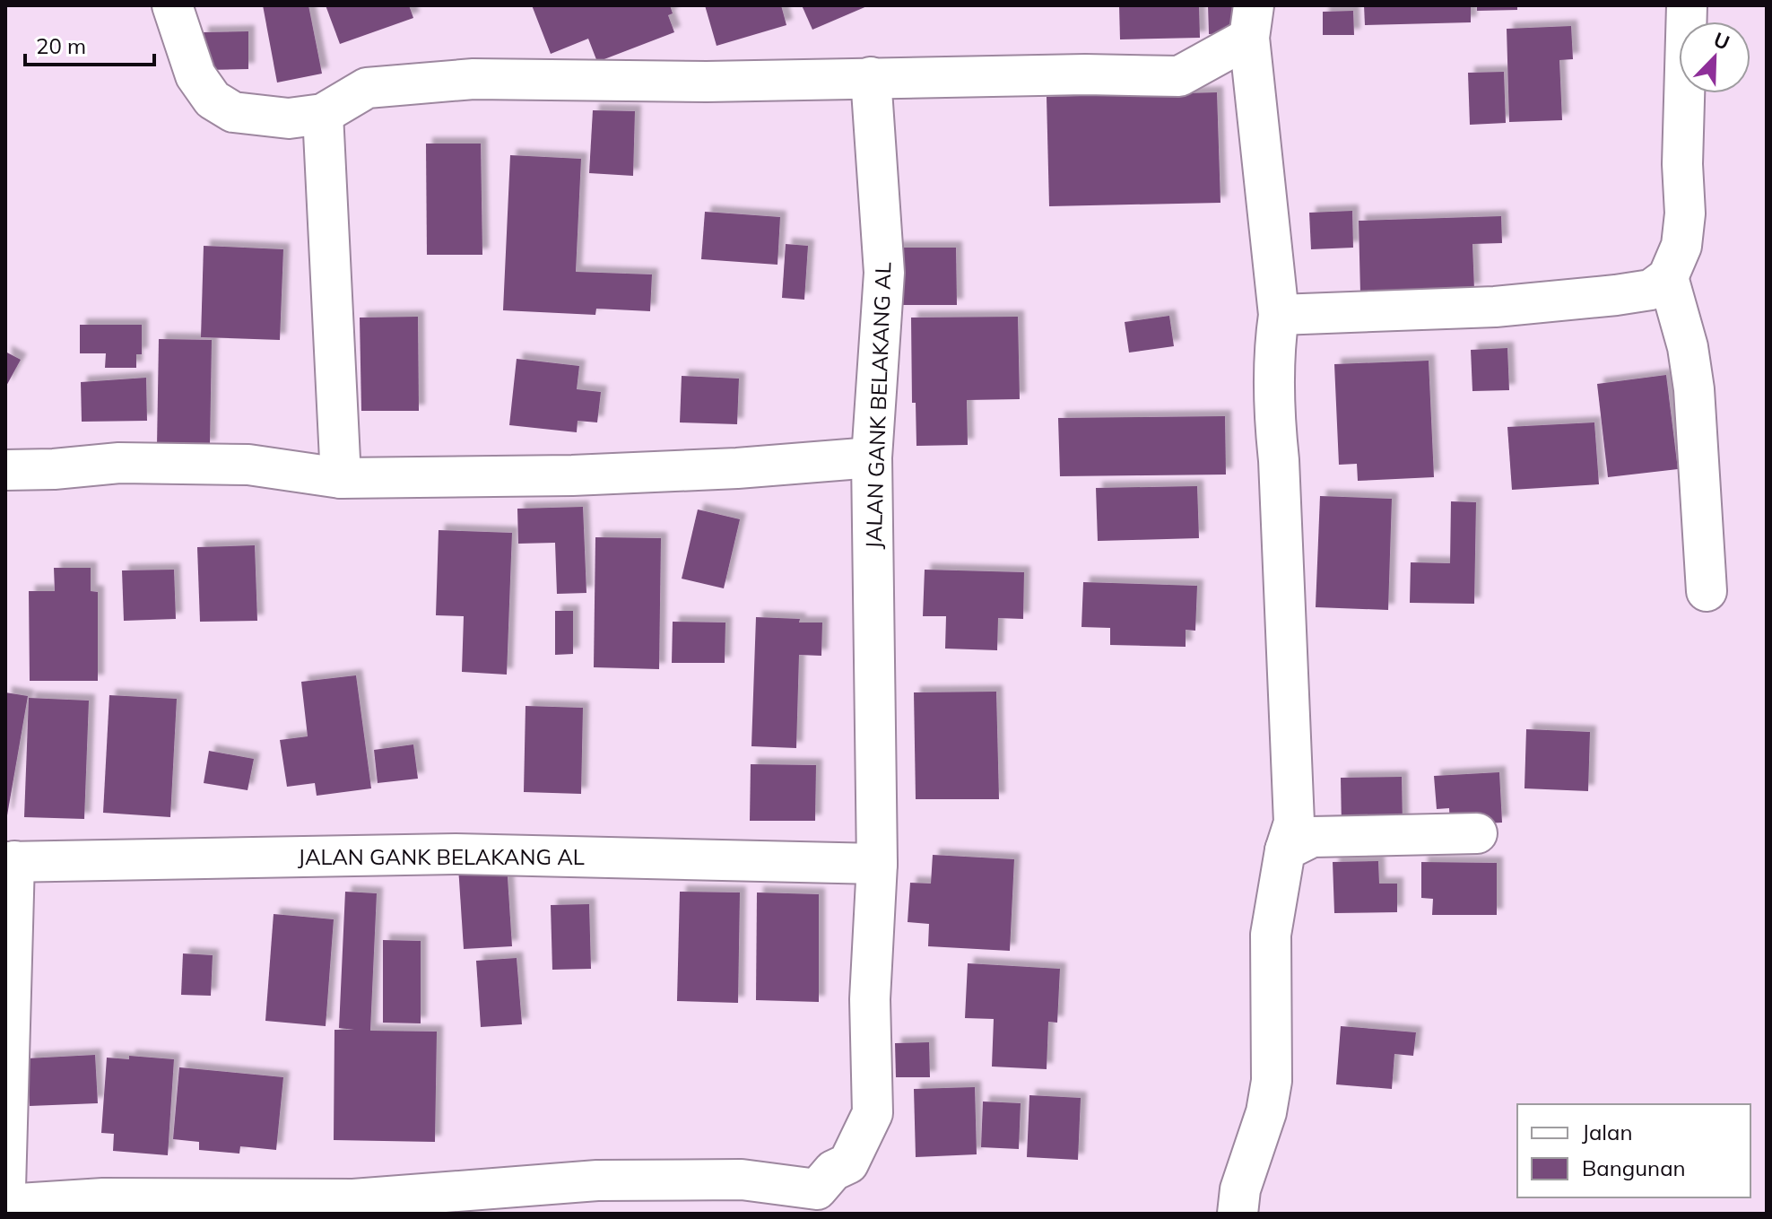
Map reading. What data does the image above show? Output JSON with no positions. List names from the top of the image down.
{
  "streets": {
    "street": ["JALAN GANK BELAKANG AL"]
  },
  "legend": ["Jalan", "Bangunan"],
  "scale_bar": "20 m",
  "north": "top right"
}
